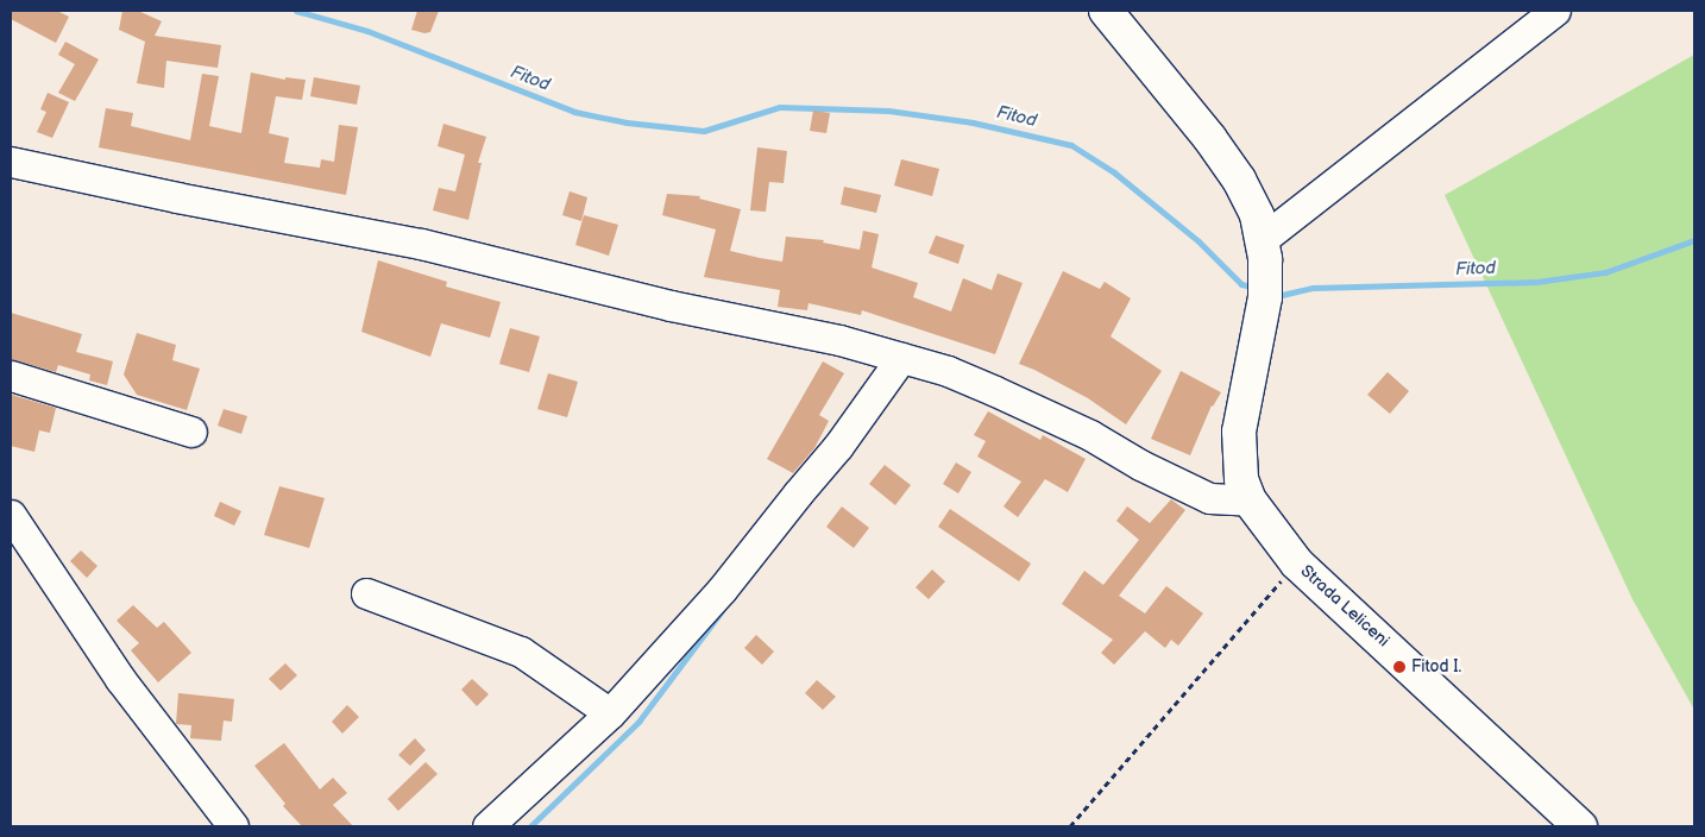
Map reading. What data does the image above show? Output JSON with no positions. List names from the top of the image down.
{
  "streets": {
    "main road": ["Strada Leliceni"]
  },
  "water": ["Fitod"],
  "places": ["Fitod I."]
}
